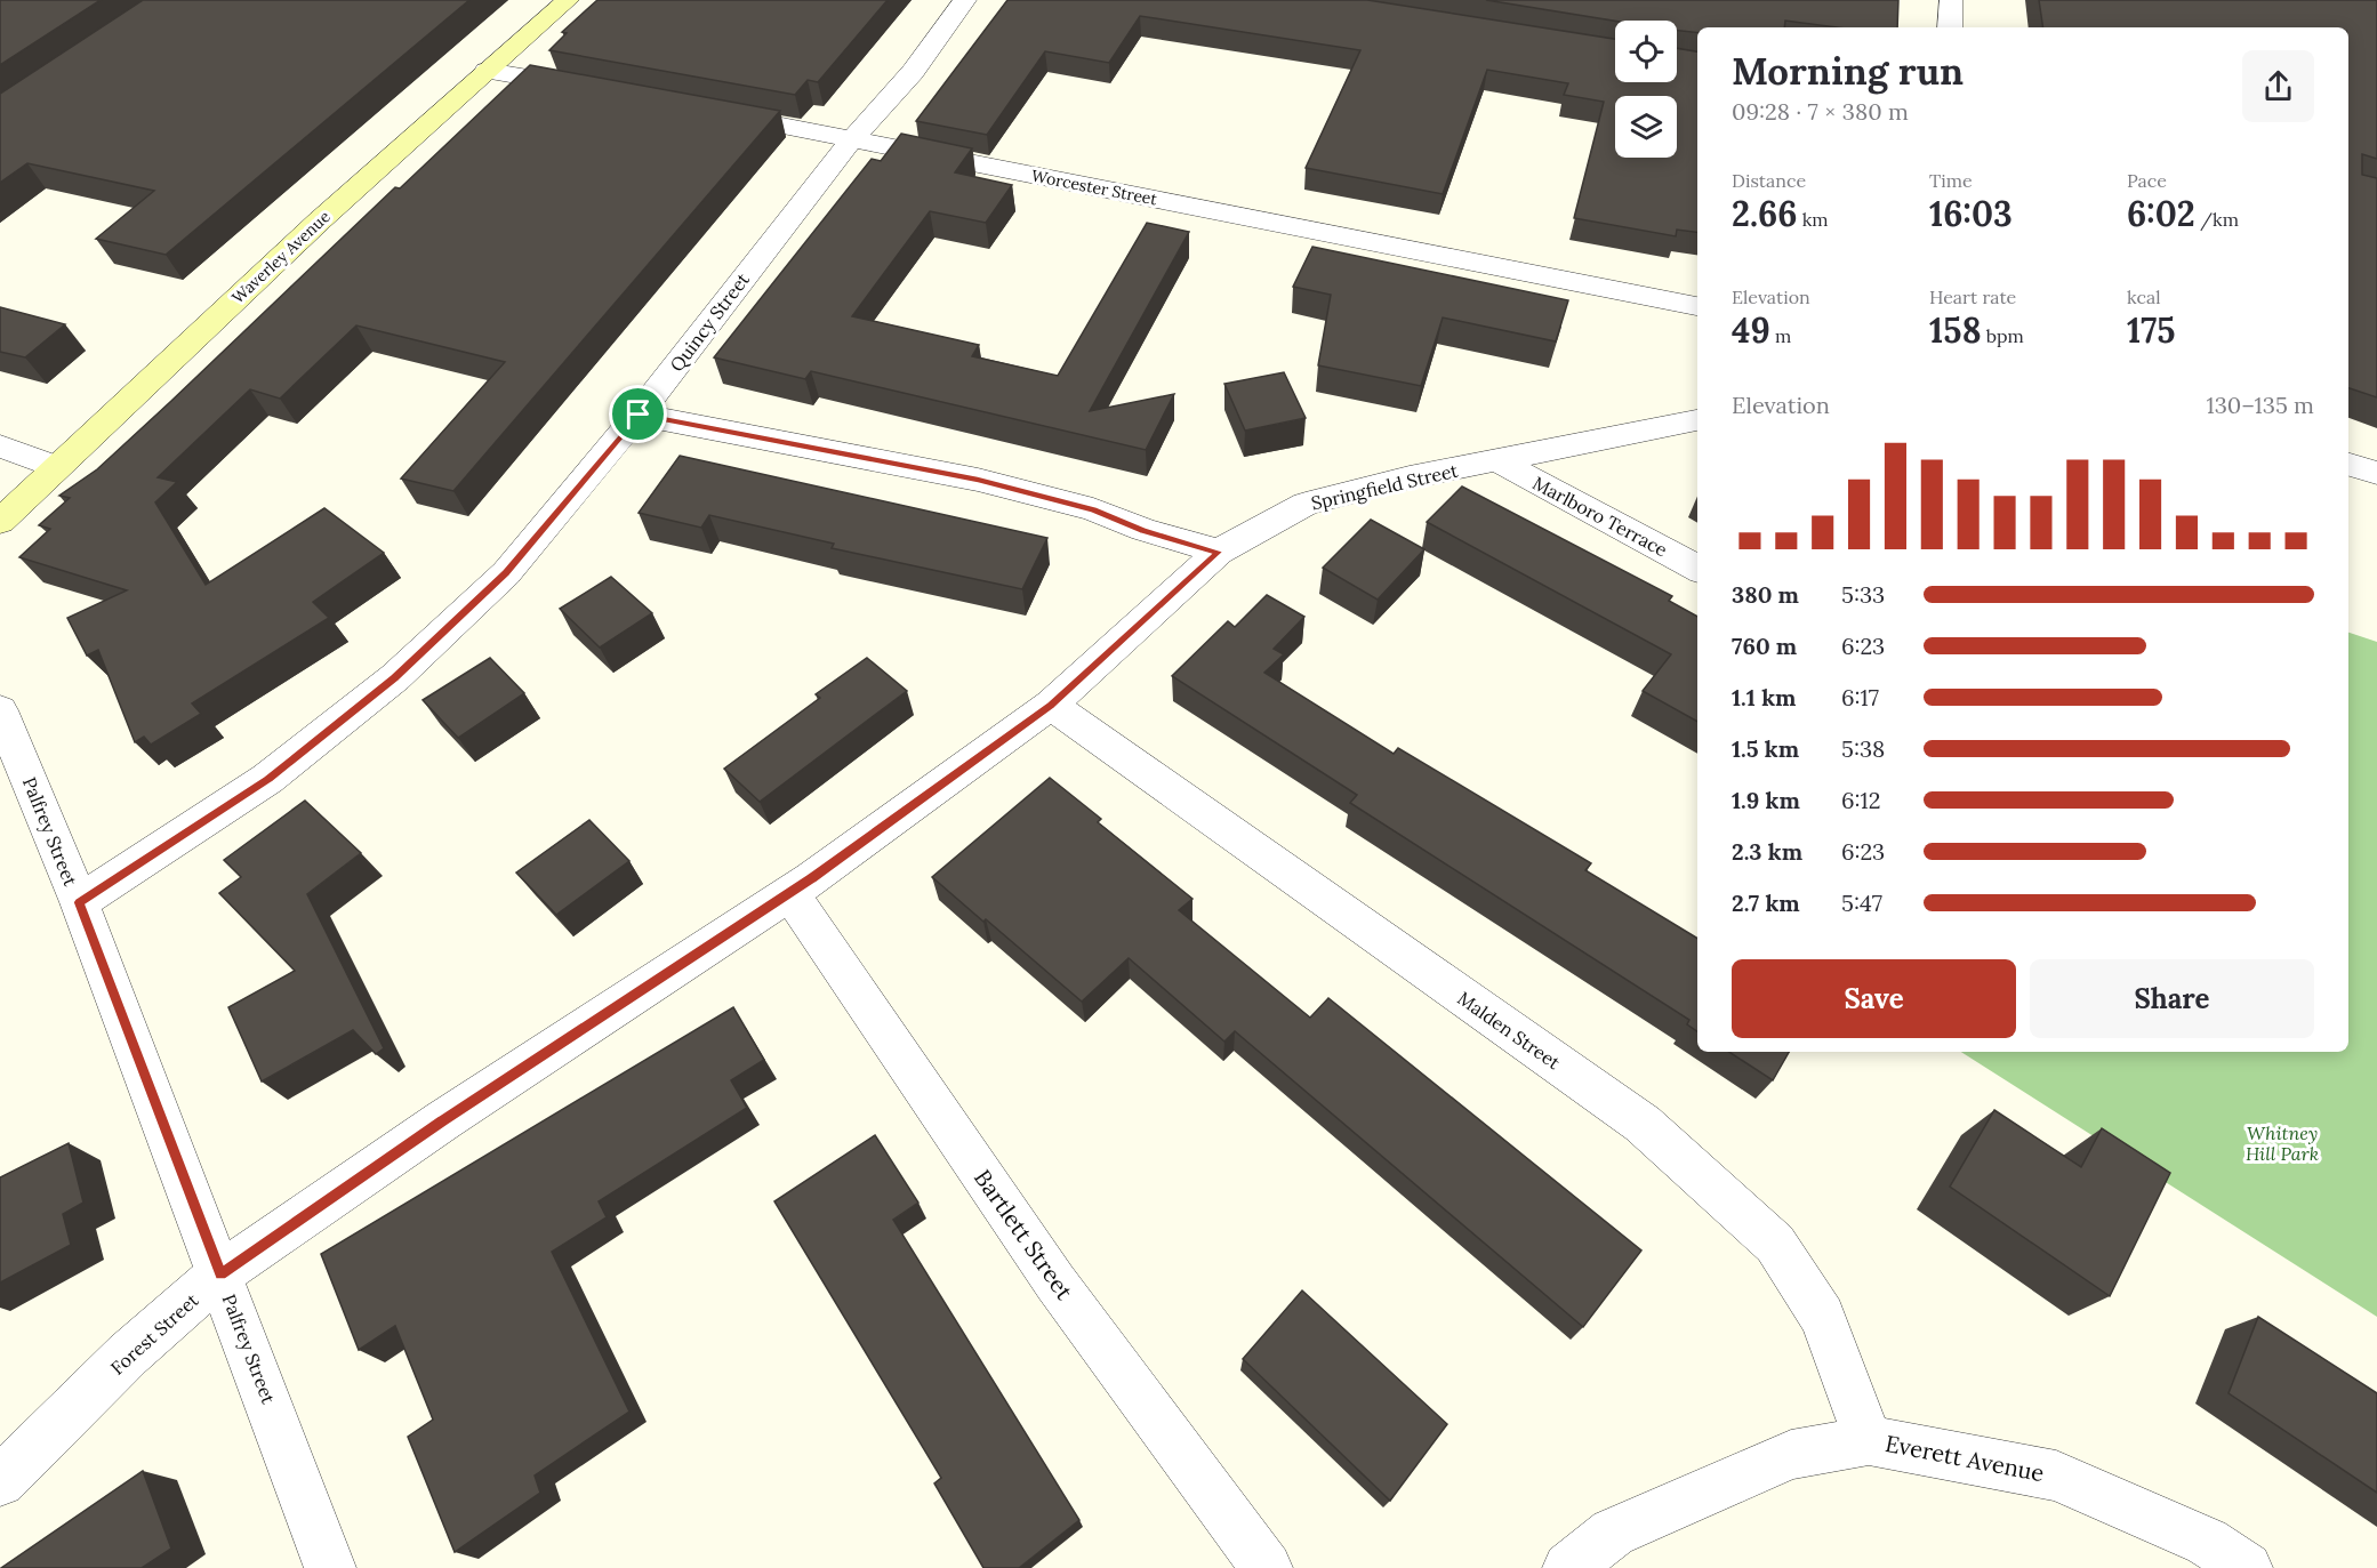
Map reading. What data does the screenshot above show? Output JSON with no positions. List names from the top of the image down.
{
  "streets": {
    "street": [
      "Worcester Street",
      "Waverley Avenue",
      "Quincy Street",
      "Springfield Street",
      "Marlboro Terrace",
      "Palfrey Street",
      "Malden Street",
      "Bartlett Street",
      "Forest Street",
      "Everett Avenue"
    ]
  },
  "crossings": [
    ["Worcester Street", "Quincy Street"],
    ["Quincy Street", "Palfrey Street"],
    ["Springfield Street", "Marlboro Terrace"],
    ["Springfield Street", "Forest Street"],
    ["Palfrey Street", "Forest Street"],
    ["Malden Street", "Forest Street"],
    ["Malden Street", "Everett Avenue"],
    ["Bartlett Street", "Forest Street"]
  ],
  "parks": ["Whitney Hill Park"],
  "page": {
    "heading": ["Morning run", "09:28 · 7 × 380 m"],
    "stats": [
      ["Distance", "2.66 km"],
      ["Time", "16:03"],
      ["Pace", "6:02 /km"],
      ["Elevation", "49 m"],
      ["Heart rate", "158 bpm"],
      ["kcal", "175"]
    ],
    "chart": ["Elevation", "130–135 m"],
    "list": [
      {
        "name": "380 m",
        "note": "5:33"
      },
      {
        "name": "760 m",
        "note": "6:23"
      },
      {
        "name": "1.1 km",
        "note": "6:17"
      },
      {
        "name": "1.5 km",
        "note": "5:38"
      },
      {
        "name": "1.9 km",
        "note": "6:12"
      },
      {
        "name": "2.3 km",
        "note": "6:23"
      },
      {
        "name": "2.7 km",
        "note": "5:47"
      }
    ],
    "buttons": ["Save", "Share"]
  }
}
